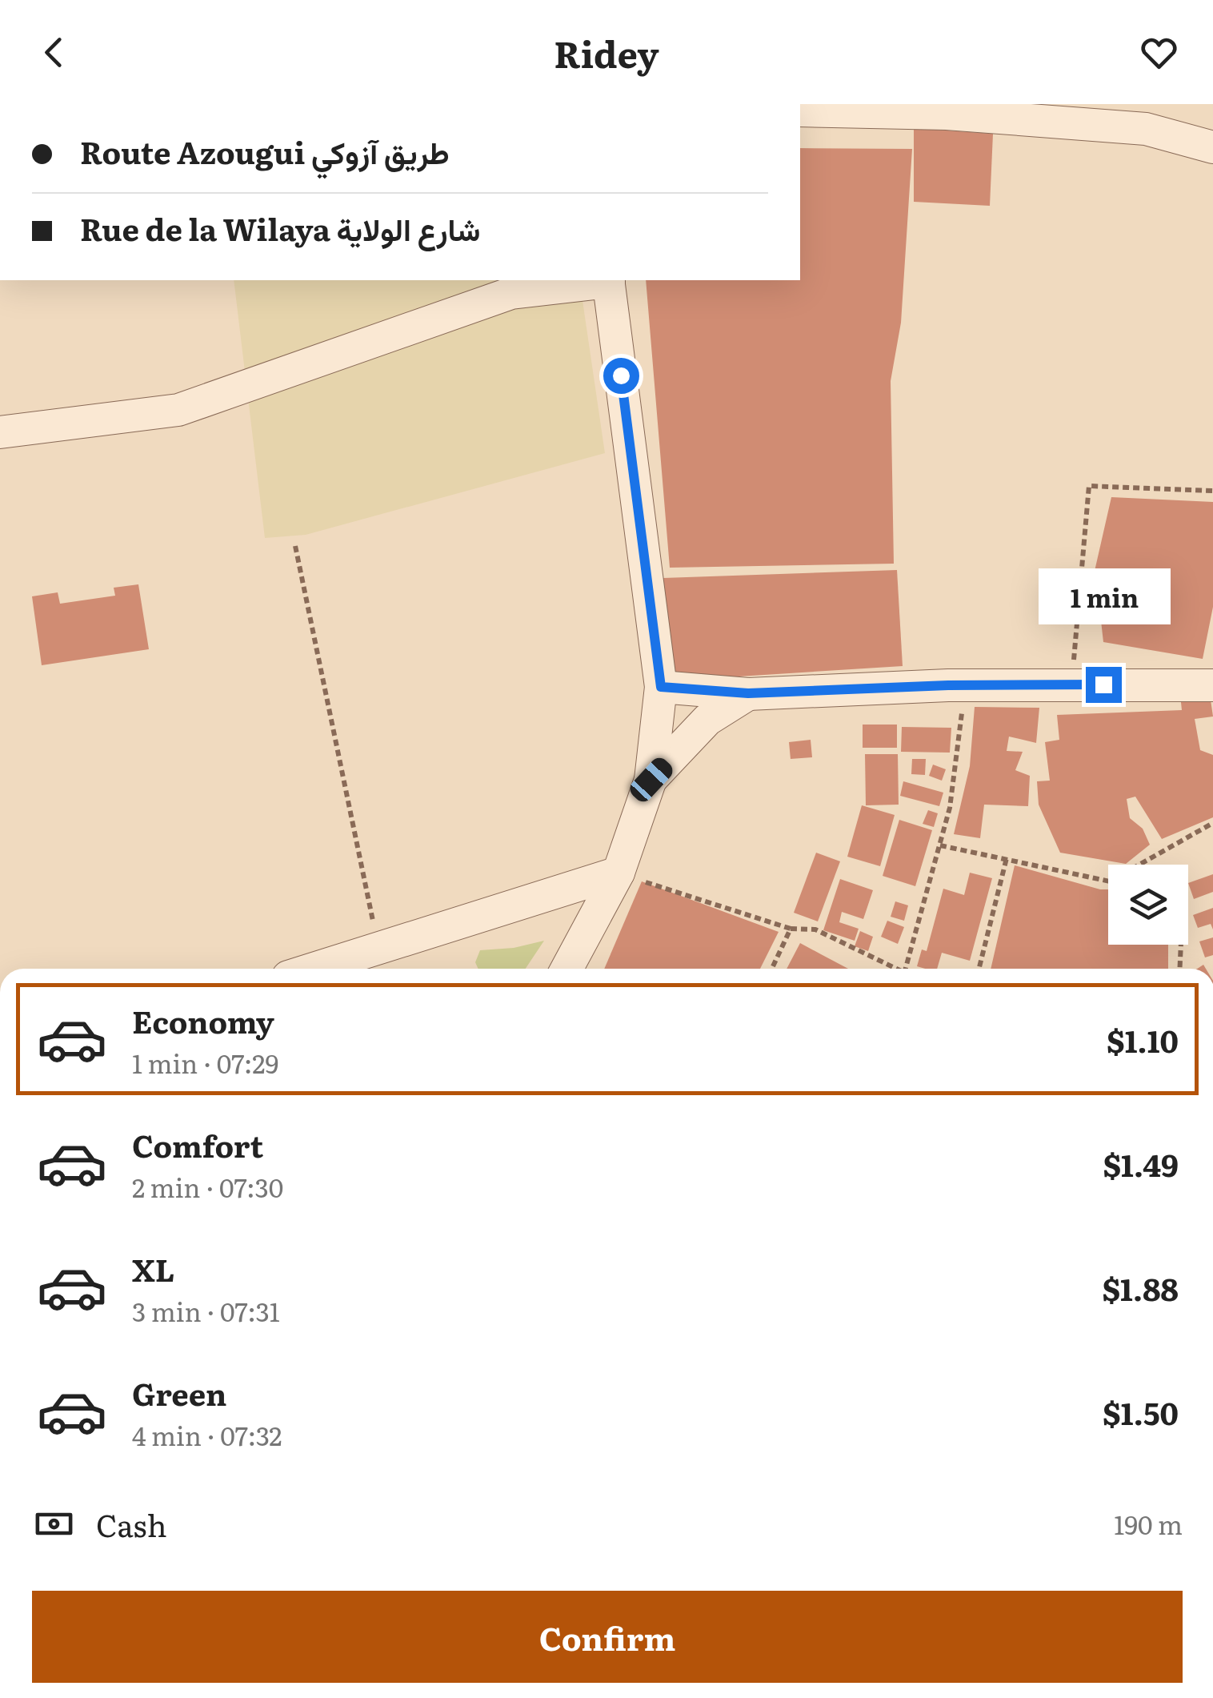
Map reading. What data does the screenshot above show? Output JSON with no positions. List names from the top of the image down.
{
  "page": {
    "header": "Ridey",
    "banner": ["Route Azougui طريق آزوكي", "Rue de la Wilaya شارع الولاية"],
    "bubble": "1 min",
    "list": [
      {
        "name": "Economy",
        "note": "1 min · 07:29",
        "value": "$1.10"
      },
      {
        "name": "Comfort",
        "note": "2 min · 07:30",
        "value": "$1.49"
      },
      {
        "name": "XL",
        "note": "3 min · 07:31",
        "value": "$1.88"
      },
      {
        "name": "Green",
        "note": "4 min · 07:32",
        "value": "$1.50"
      }
    ],
    "pay": ["Cash", "190 m"],
    "buttons": "Confirm"
  }
}
